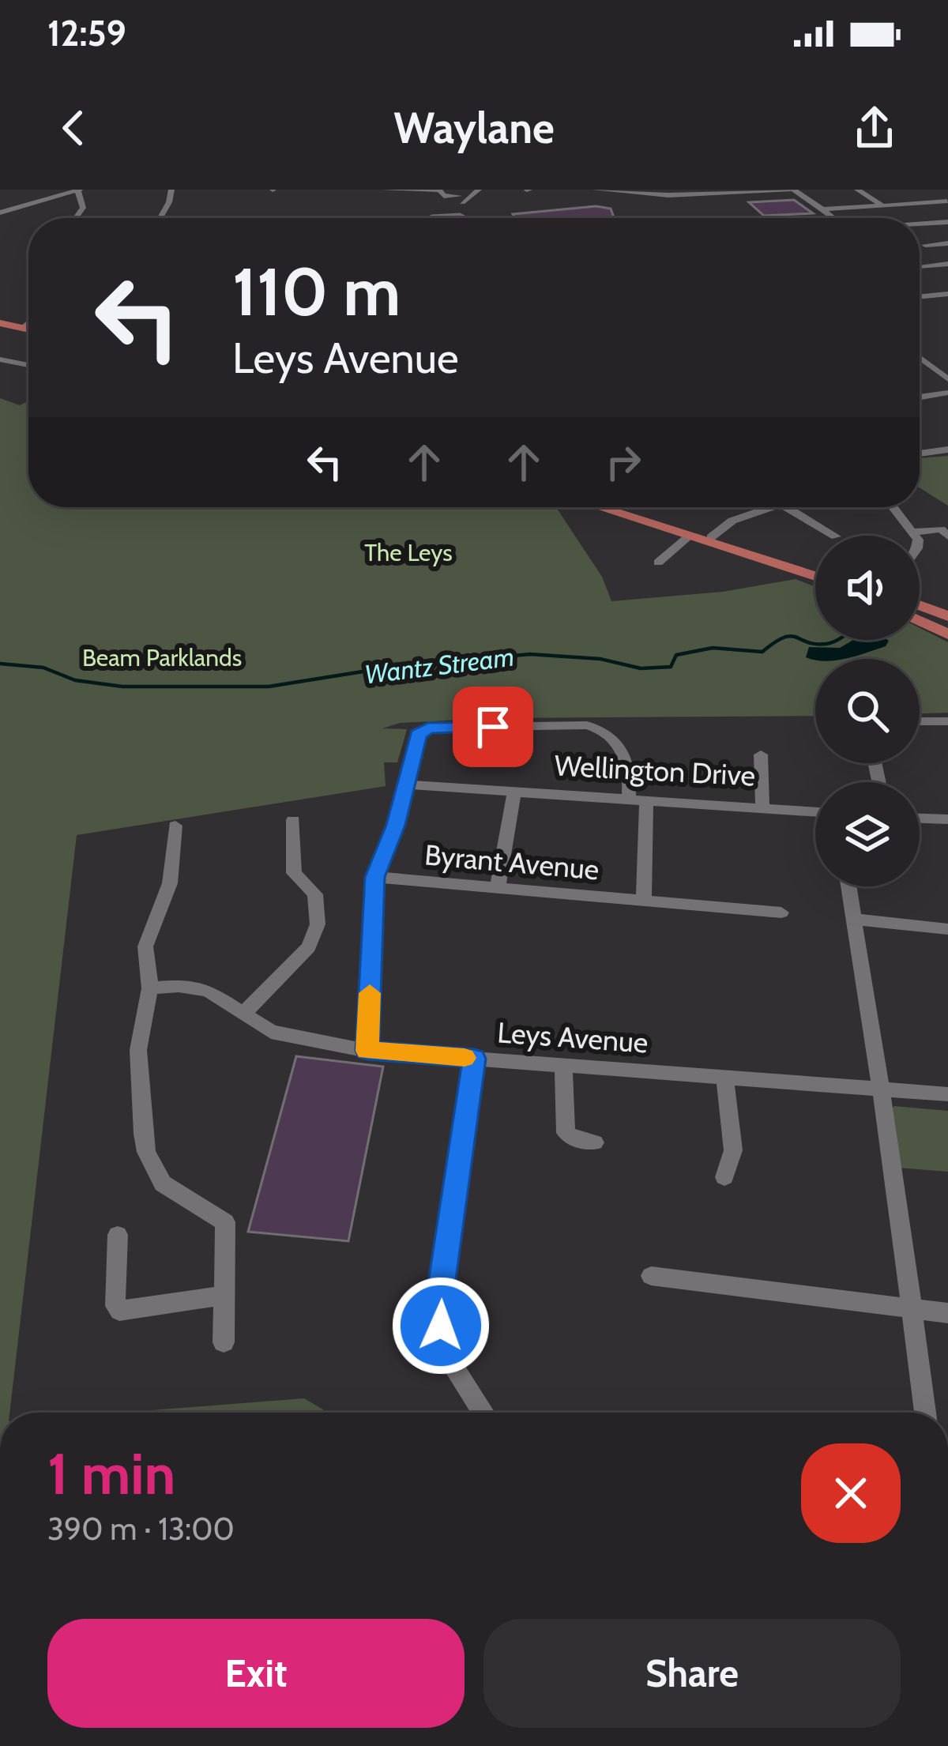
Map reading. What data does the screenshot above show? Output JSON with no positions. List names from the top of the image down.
{
  "streets": {
    "street": ["Wellington Drive", "Byrant Avenue", "Leys Avenue"]
  },
  "water": ["Wantz Stream"],
  "parks": ["The Leys", "Beam Parklands"],
  "page": {
    "status": "12:59",
    "header": "Waylane",
    "turn": ["110 m", "Leys Avenue"],
    "heading": ["1 min", "390 m · 13:00"],
    "buttons": ["Exit", "Share"]
  }
}
